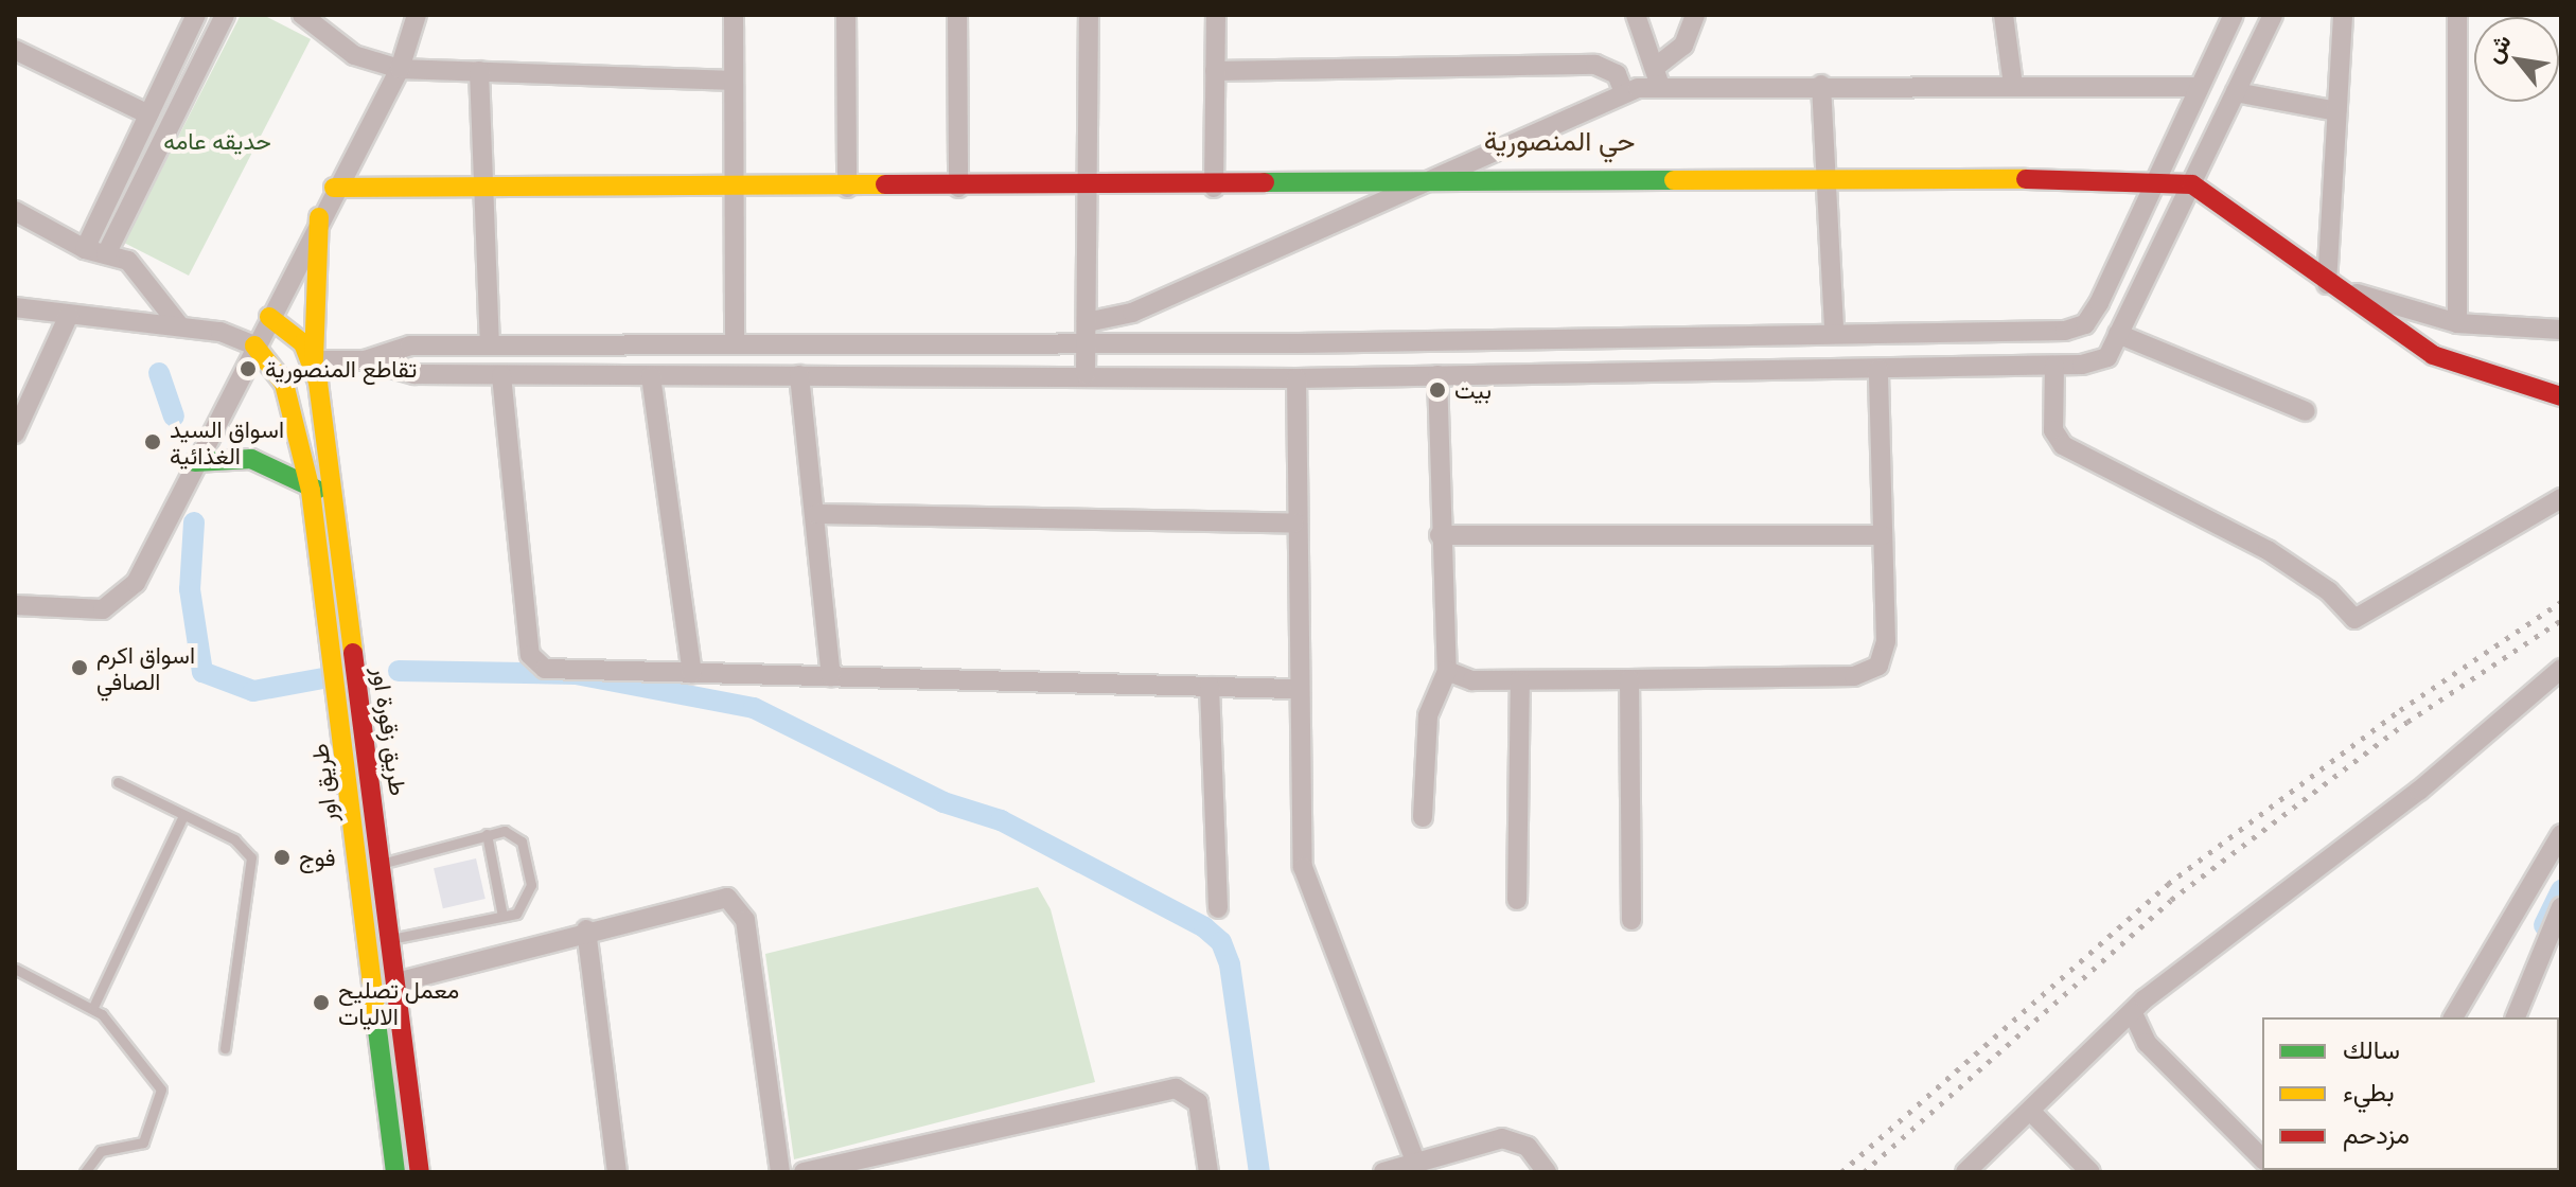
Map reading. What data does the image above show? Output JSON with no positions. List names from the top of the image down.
{
  "streets": {
    "street": ["طريق زقورة اور", "طريق اور"]
  },
  "crossings": [
    ["طريق زقورة اور", "طريق اور"]
  ],
  "districts": ["حي المنصورية"],
  "parks": ["حديقه عامه"],
  "places": [
    "تقاطع المنصورية",
    "بيت",
    "اسواق السيد الغذائية",
    "اسواق اكرم الصافي",
    "فوج",
    "معمل تصليح الاليات"
  ],
  "legend": ["سالك", "بطيء", "مزدحم"],
  "north": "top left"
}
